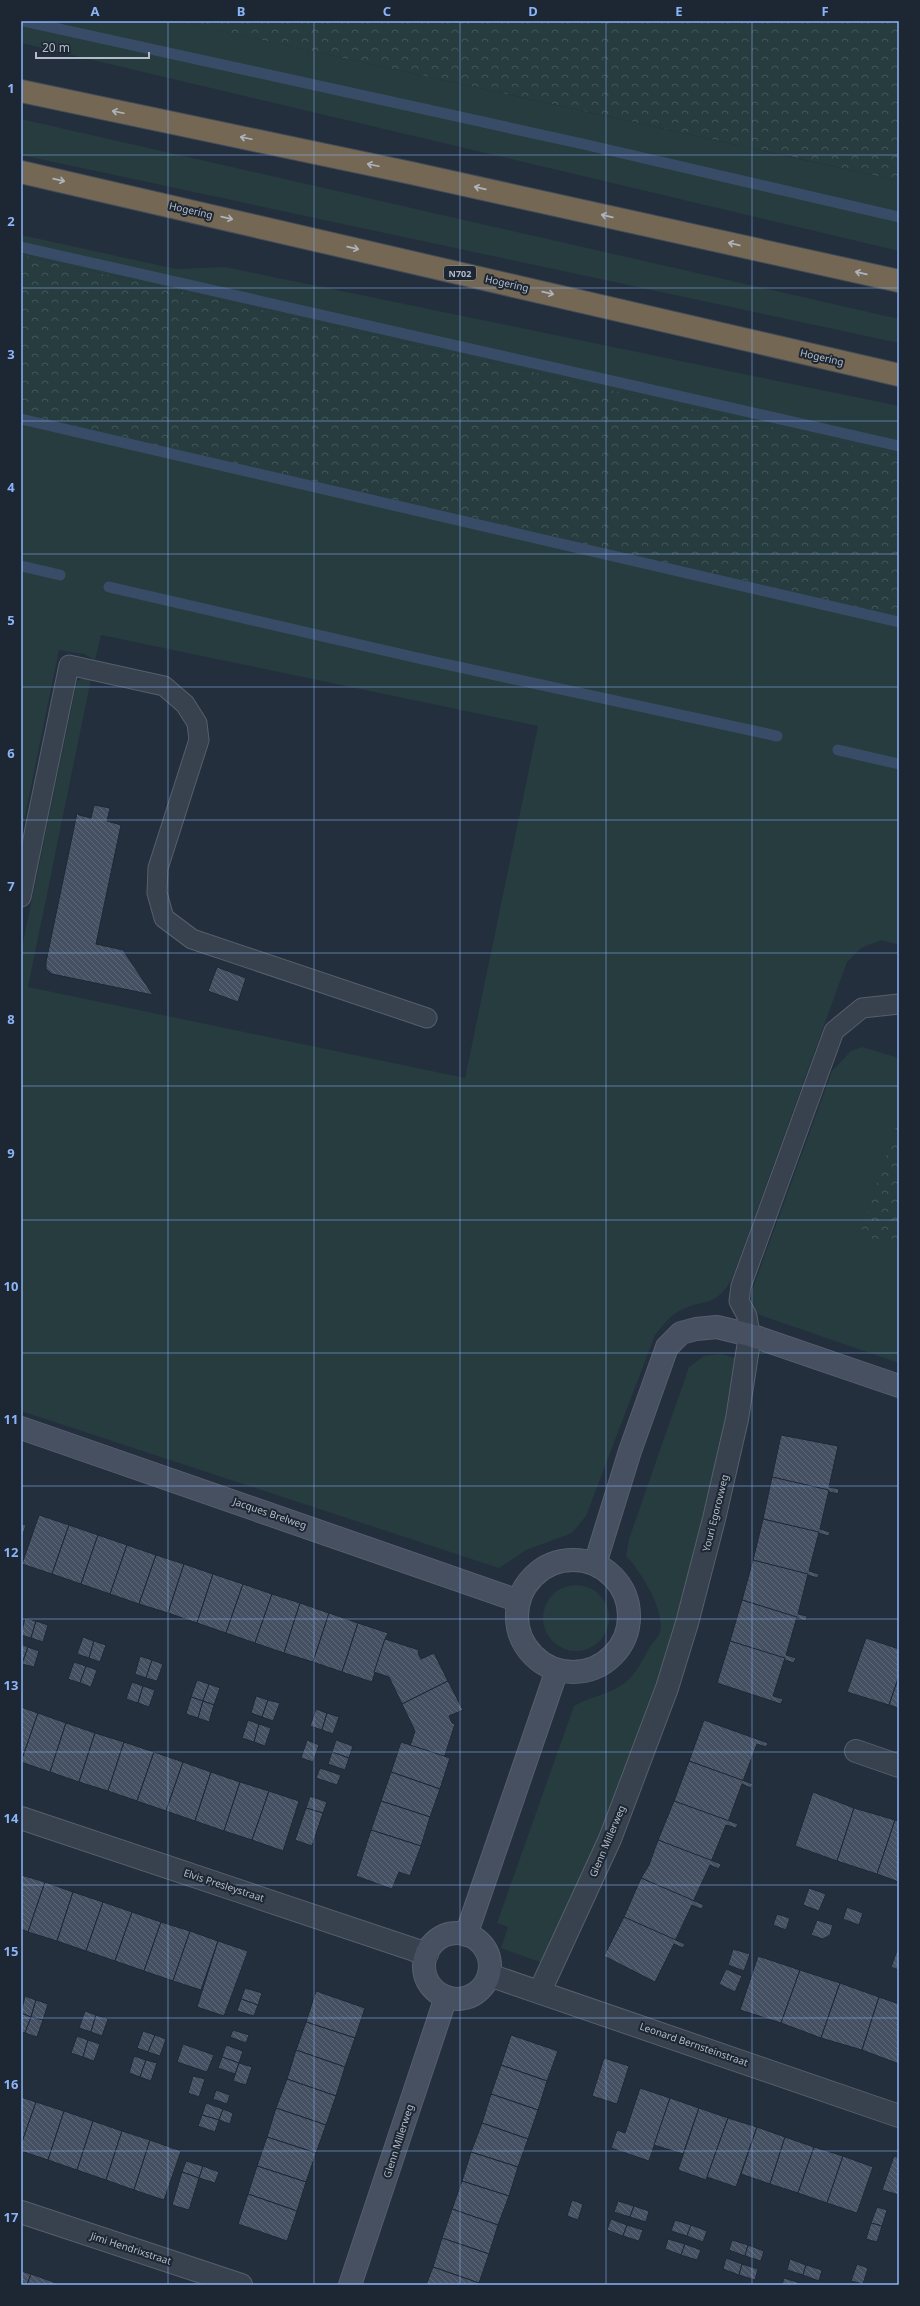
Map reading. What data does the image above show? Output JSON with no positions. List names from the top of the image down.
{
  "streets": {
    "highway": ["Hogering", "N702"],
    "street": [
      "Jacques Brelweg",
      "Youri Egorovweg",
      "Glenn Millerweg",
      "Elvis Presleystraat",
      "Leonard Bernsteinstraat",
      "Jimi Hendrixstraat"
    ]
  },
  "crossings": [
    ["Youri Egorovweg", "Glenn Millerweg"],
    ["Glenn Millerweg", "Elvis Presleystraat"],
    ["Glenn Millerweg", "Leonard Bernsteinstraat"],
    ["Elvis Presleystraat", "Leonard Bernsteinstraat"]
  ],
  "scale_bar": "20 m",
  "grid": {
    "columns": [
      "A",
      "B",
      "C",
      "D",
      "E",
      "F"
    ],
    "rows": [
      "1",
      "2",
      "3",
      "4",
      "5",
      "6",
      "7",
      "8",
      "9",
      "10",
      "11",
      "12",
      "13",
      "14",
      "15",
      "16",
      "17"
    ]
  }
}
